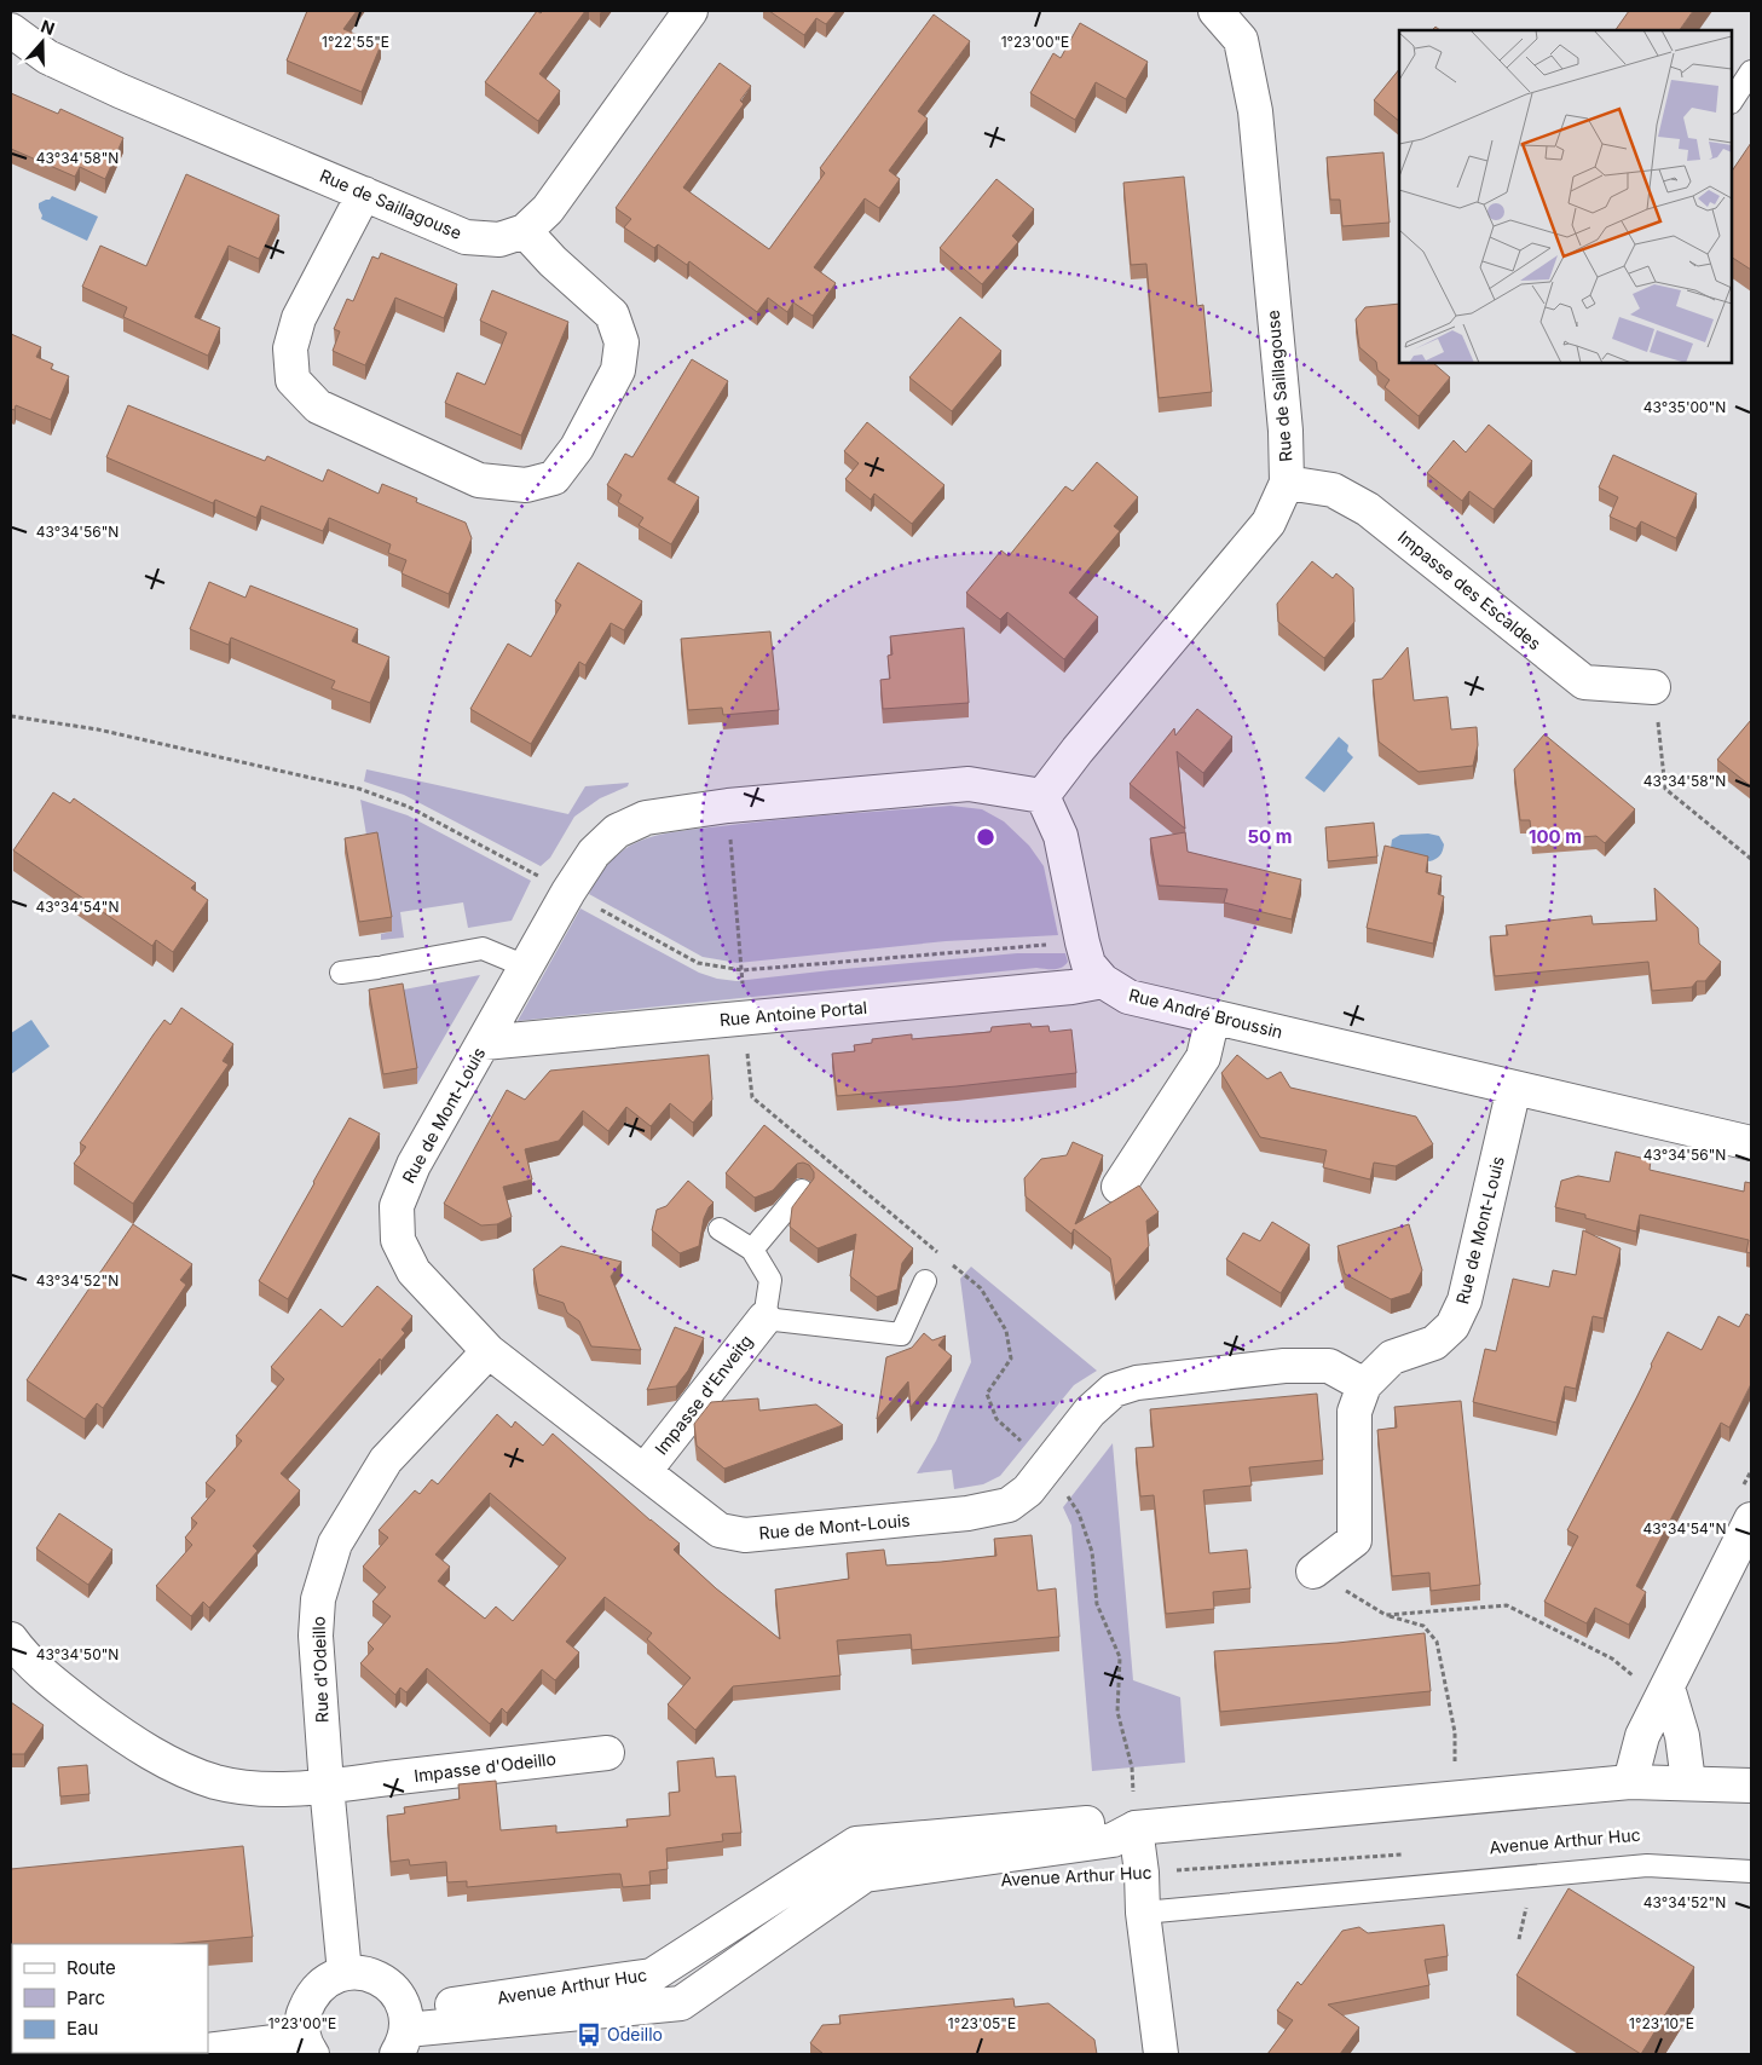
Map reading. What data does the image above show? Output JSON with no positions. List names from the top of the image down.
{
  "streets": {
    "street": [
      "Rue de Saillagouse",
      "Impasse des Escaldes",
      "Rue Antoine Portal",
      "Rue André Broussin",
      "Rue de Mont-Louis",
      "Impasse d'Enveitg",
      "Rue d'Odeillo",
      "Impasse d'Odeillo",
      "Avenue Arthur Huc"
    ]
  },
  "crossings": [
    ["Rue de Saillagouse", "Impasse des Escaldes"],
    ["Rue de Saillagouse", "Rue André Broussin"],
    ["Rue Antoine Portal", "Rue André Broussin"],
    ["Rue Antoine Portal", "Rue de Mont-Louis"],
    ["Rue André Broussin", "Rue de Mont-Louis"],
    ["Rue de Mont-Louis", "Impasse d'Enveitg"],
    ["Rue de Mont-Louis", "Rue d'Odeillo"],
    ["Rue d'Odeillo", "Impasse d'Odeillo"]
  ],
  "places": {
    "bus stop": ["Odeillo"]
  },
  "legend": ["Route", "Parc", "Eau"],
  "north": "top",
  "coordinates": [
    "1°22'55\"E",
    "1°23'00\"E",
    "43°34'58\"N",
    "43°35'00\"N",
    "43°34'56\"N",
    "43°34'54\"N",
    "43°34'52\"N",
    "43°34'50\"N",
    "1°23'05\"E",
    "1°23'10\"E"
  ],
  "rings": ["50 m", "100 m"]
}
